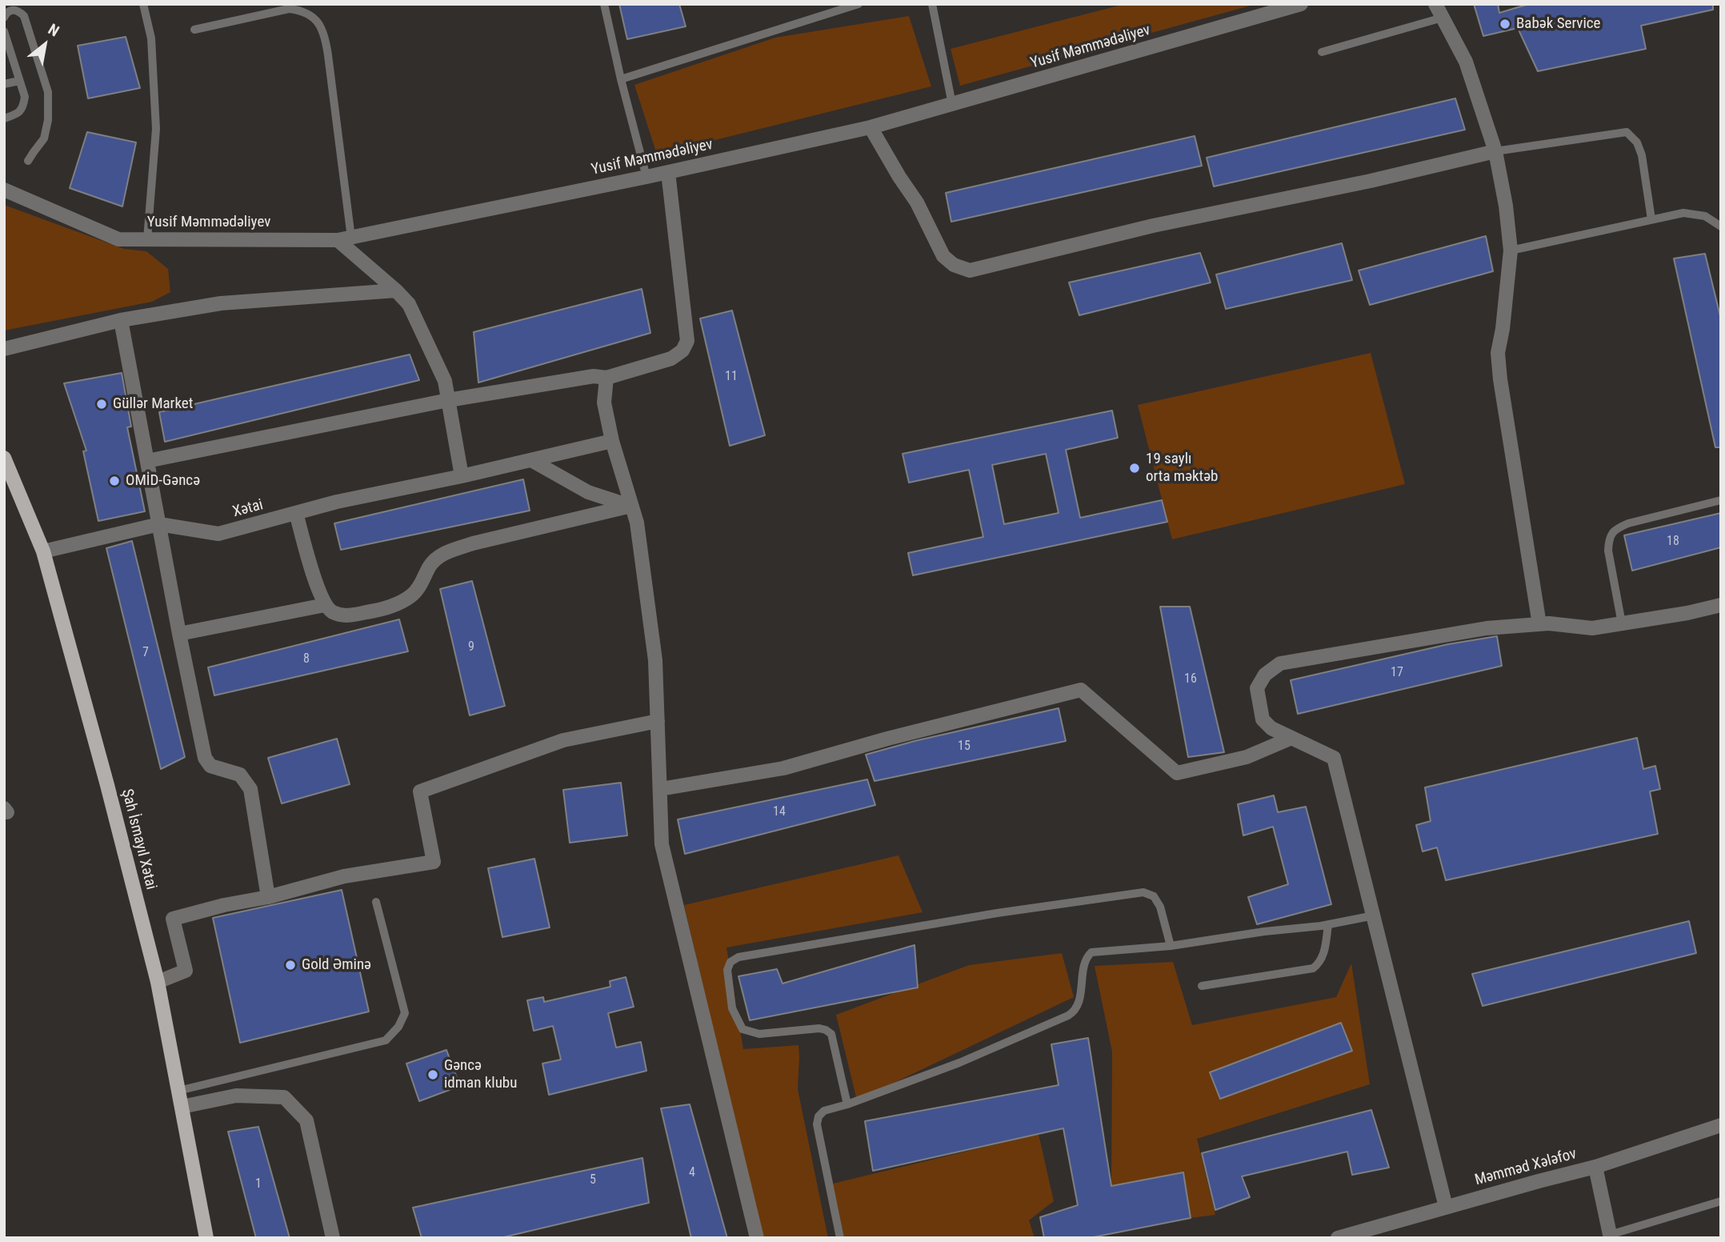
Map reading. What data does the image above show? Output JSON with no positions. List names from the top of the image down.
{
  "streets": {
    "main road": ["Şah İsmayıl Xətai"],
    "street": ["Yusif Məmmədəliyev", "Xətai", "Məmməd Xələfov"]
  },
  "crossings": [
    ["Xətai", "Şah İsmayıl Xətai"]
  ],
  "places": [
    "Babək Service",
    "Güllər Market",
    "19 saylı orta məktəb",
    "OMİD-Gəncə",
    "Gold Əminə",
    "Gəncə idman klubu"
  ],
  "house_numbers": [
    "11",
    "18",
    "9",
    "7",
    "8",
    "17",
    "16",
    "15",
    "14",
    "4",
    "5",
    "1"
  ],
  "north": "top right"
}
